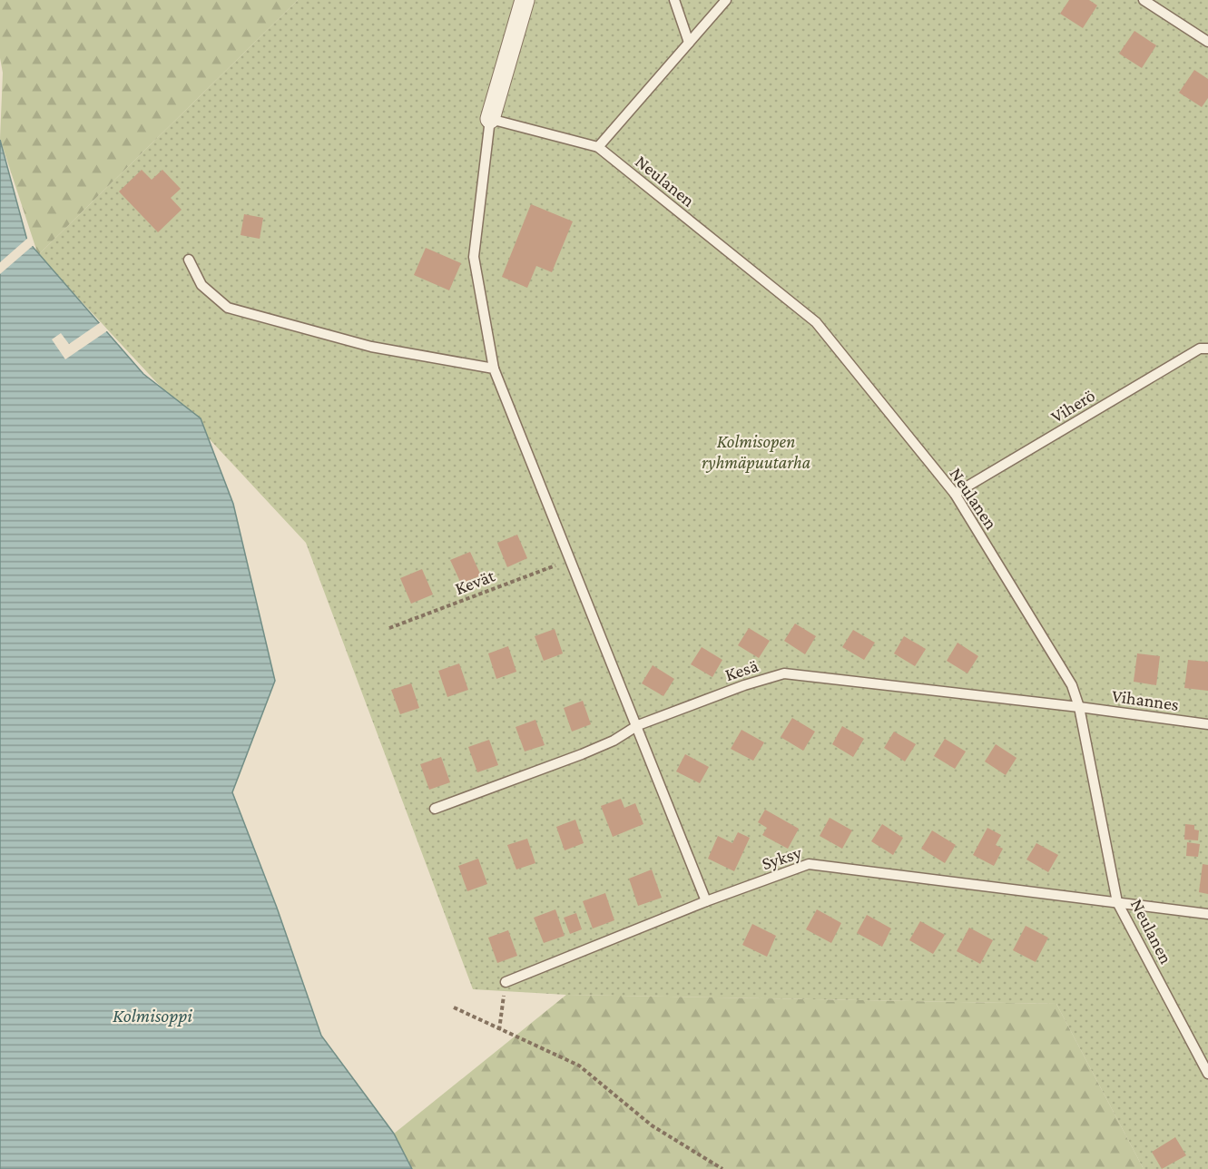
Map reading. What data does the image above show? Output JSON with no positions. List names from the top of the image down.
{
  "streets": {
    "lane": [
      "Neulanen",
      "Viherö",
      "Kesä",
      "Vihannes",
      "Syksy"
    ],
    "path": ["Kevät"]
  },
  "crossings": [
    ["Neulanen", "Viherö"],
    ["Neulanen", "Kesä"],
    ["Neulanen", "Vihannes"],
    ["Neulanen", "Syksy"],
    ["Kesä", "Vihannes"]
  ],
  "water": ["Kolmisoppi"],
  "parks": ["Kolmisopen ryhmäpuutarha"]
}
